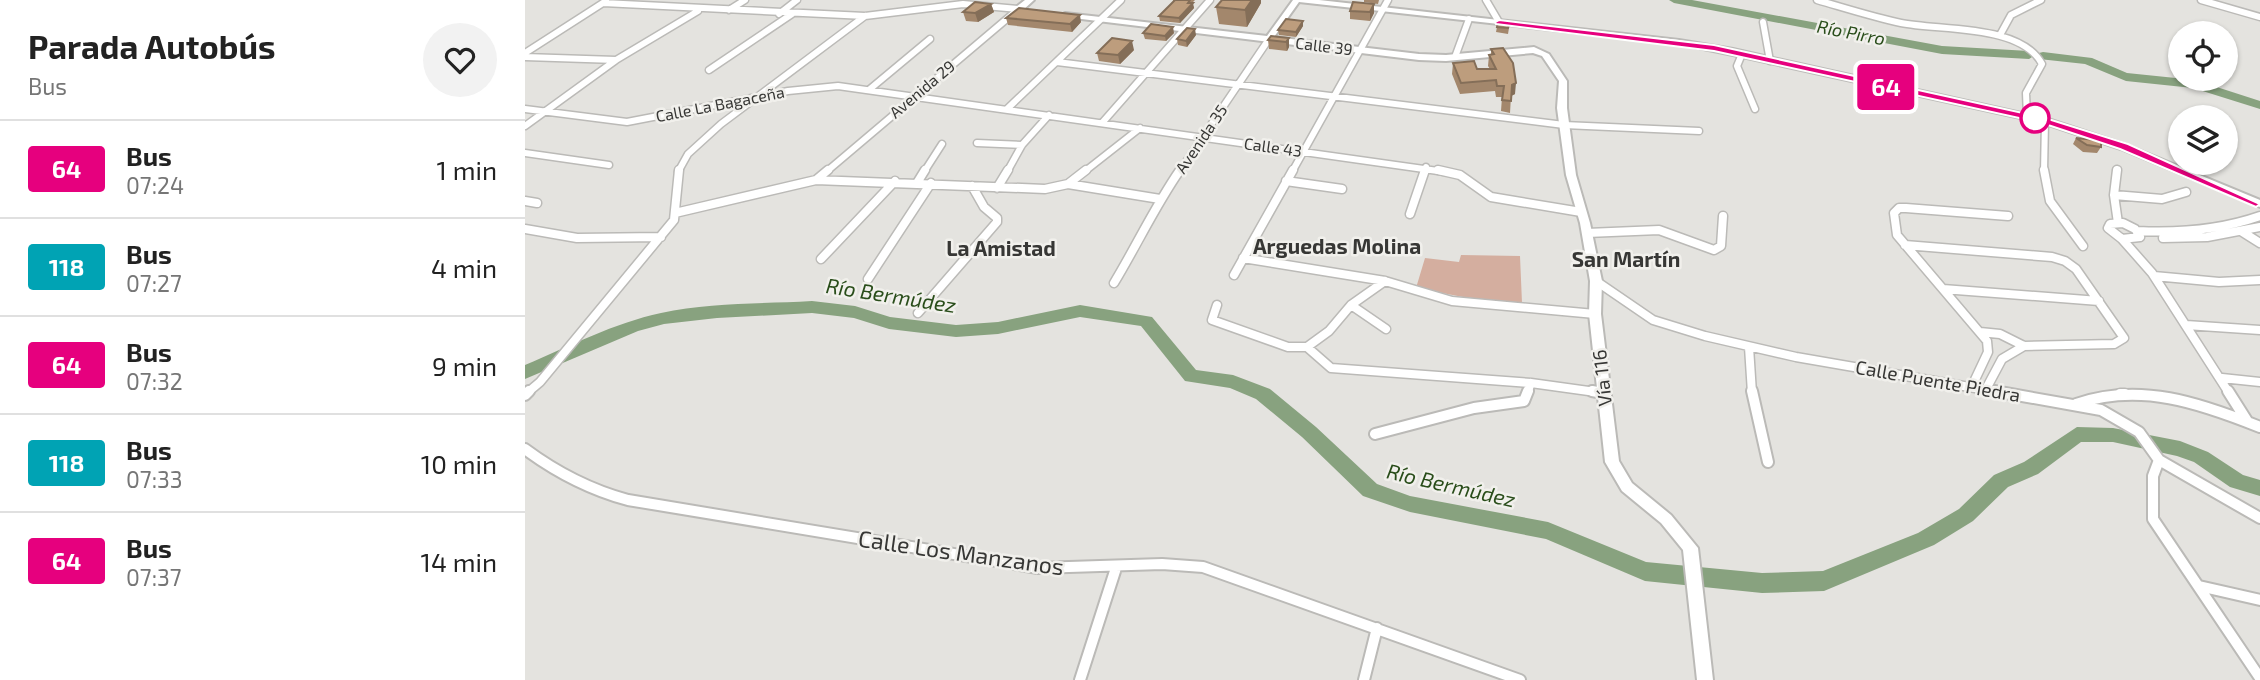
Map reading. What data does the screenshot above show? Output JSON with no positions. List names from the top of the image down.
{
  "streets": {
    "main road": [
      "Calle 39",
      "Avenida 29",
      "Avenida 35",
      "Vía 116"
    ],
    "street": [
      "Calle La Bagaceña",
      "Calle 43",
      "Calle Puente Piedra",
      "Calle Los Manzanos"
    ]
  },
  "crossings": [
    ["Calle 39", "Avenida 35"],
    ["Calle 39", "Vía 116"],
    ["Avenida 29", "Calle La Bagaceña"],
    ["Avenida 29", "Calle 43"],
    ["Calle La Bagaceña", "Calle 43"],
    ["Avenida 35", "Calle 43"],
    ["Calle 43", "Vía 116"],
    ["Vía 116", "Calle Puente Piedra"]
  ],
  "districts": ["Arguedas Molina", "La Amistad", "San Martín"],
  "water": ["Río Pirro", "Río Bermúdez"],
  "lines": ["bus line 64"],
  "page": {
    "heading": ["Parada Autobús", "Bus"],
    "on_map": "64",
    "list": [
      {
        "mark": "64",
        "name": "Bus",
        "note": "07:24",
        "value": "1 min"
      },
      {
        "mark": "118",
        "name": "Bus",
        "note": "07:27",
        "value": "4 min"
      },
      {
        "mark": "64",
        "name": "Bus",
        "note": "07:32",
        "value": "9 min"
      },
      {
        "mark": "118",
        "name": "Bus",
        "note": "07:33",
        "value": "10 min"
      },
      {
        "mark": "64",
        "name": "Bus",
        "note": "07:37",
        "value": "14 min"
      }
    ]
  }
}
